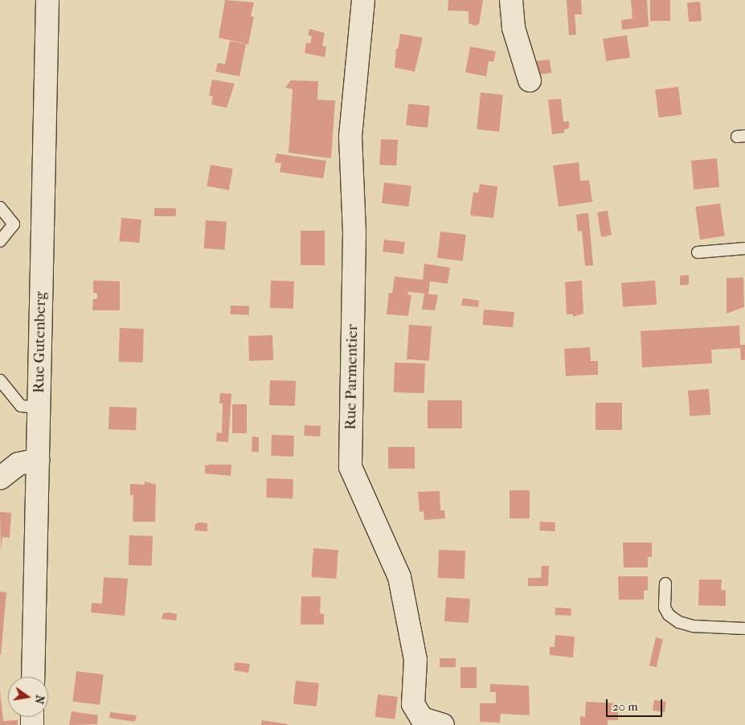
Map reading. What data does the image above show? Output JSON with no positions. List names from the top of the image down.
{
  "streets": {
    "street": ["Rue Gutenberg", "Rue Parmentier"]
  },
  "scale_bar": "20 m",
  "north": "right"
}
